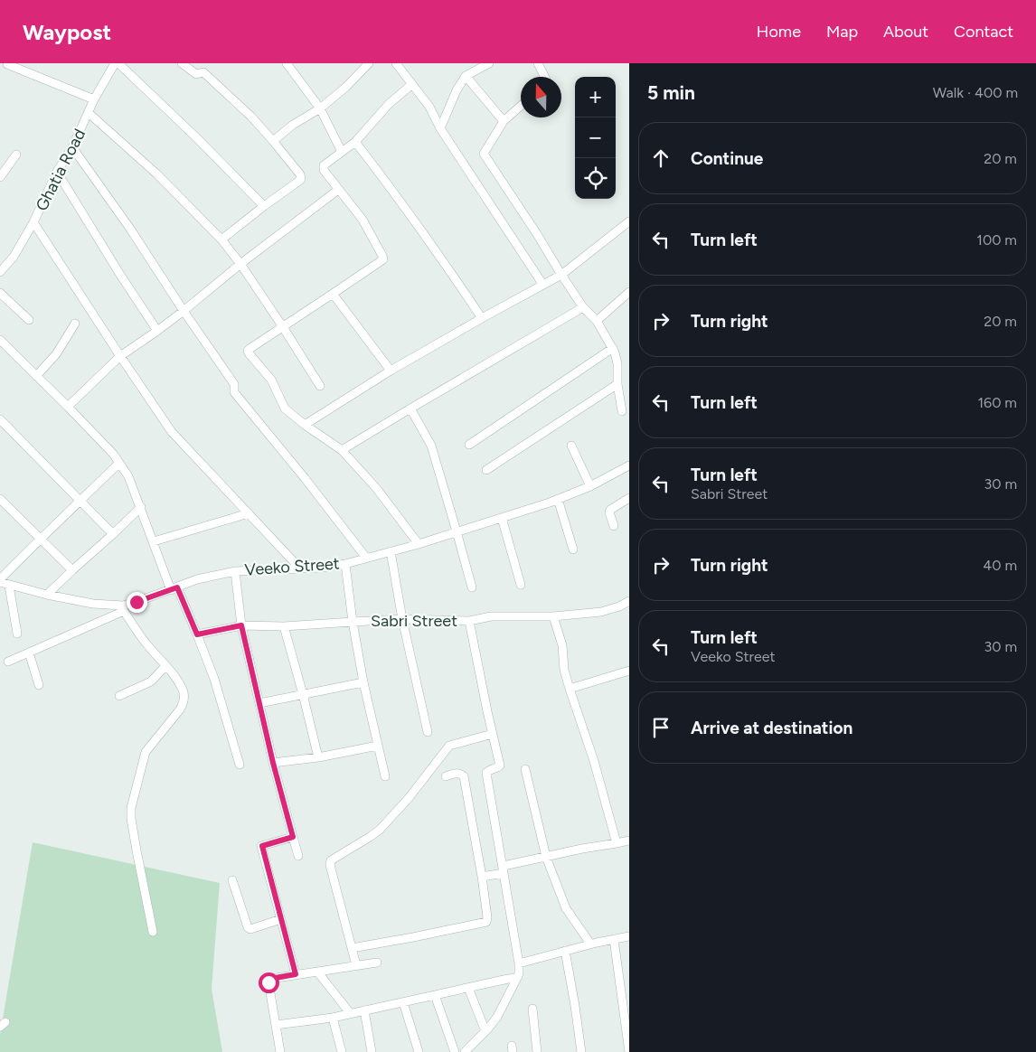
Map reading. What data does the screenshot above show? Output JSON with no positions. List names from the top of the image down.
{
  "streets": {
    "street": ["Ghatia Road", "Veeko Street", "Sabri Street"]
  },
  "north": "top",
  "page": {
    "header": "Waypost",
    "nav": [
      "Home",
      "Map",
      "About",
      "Contact"
    ],
    "heading": ["5 min", "Walk · 400 m"],
    "map_buttons": ["+", "−"],
    "list": [
      ["Continue", "20 m"],
      ["Turn left", "100 m"],
      ["Turn right", "20 m"],
      ["Turn left", "160 m"],
      ["Turn left", "Sabri Street", "30 m"],
      ["Turn right", "40 m"],
      ["Turn left", "Veeko Street", "30 m"],
      "Arrive at destination"
    ]
  }
}
